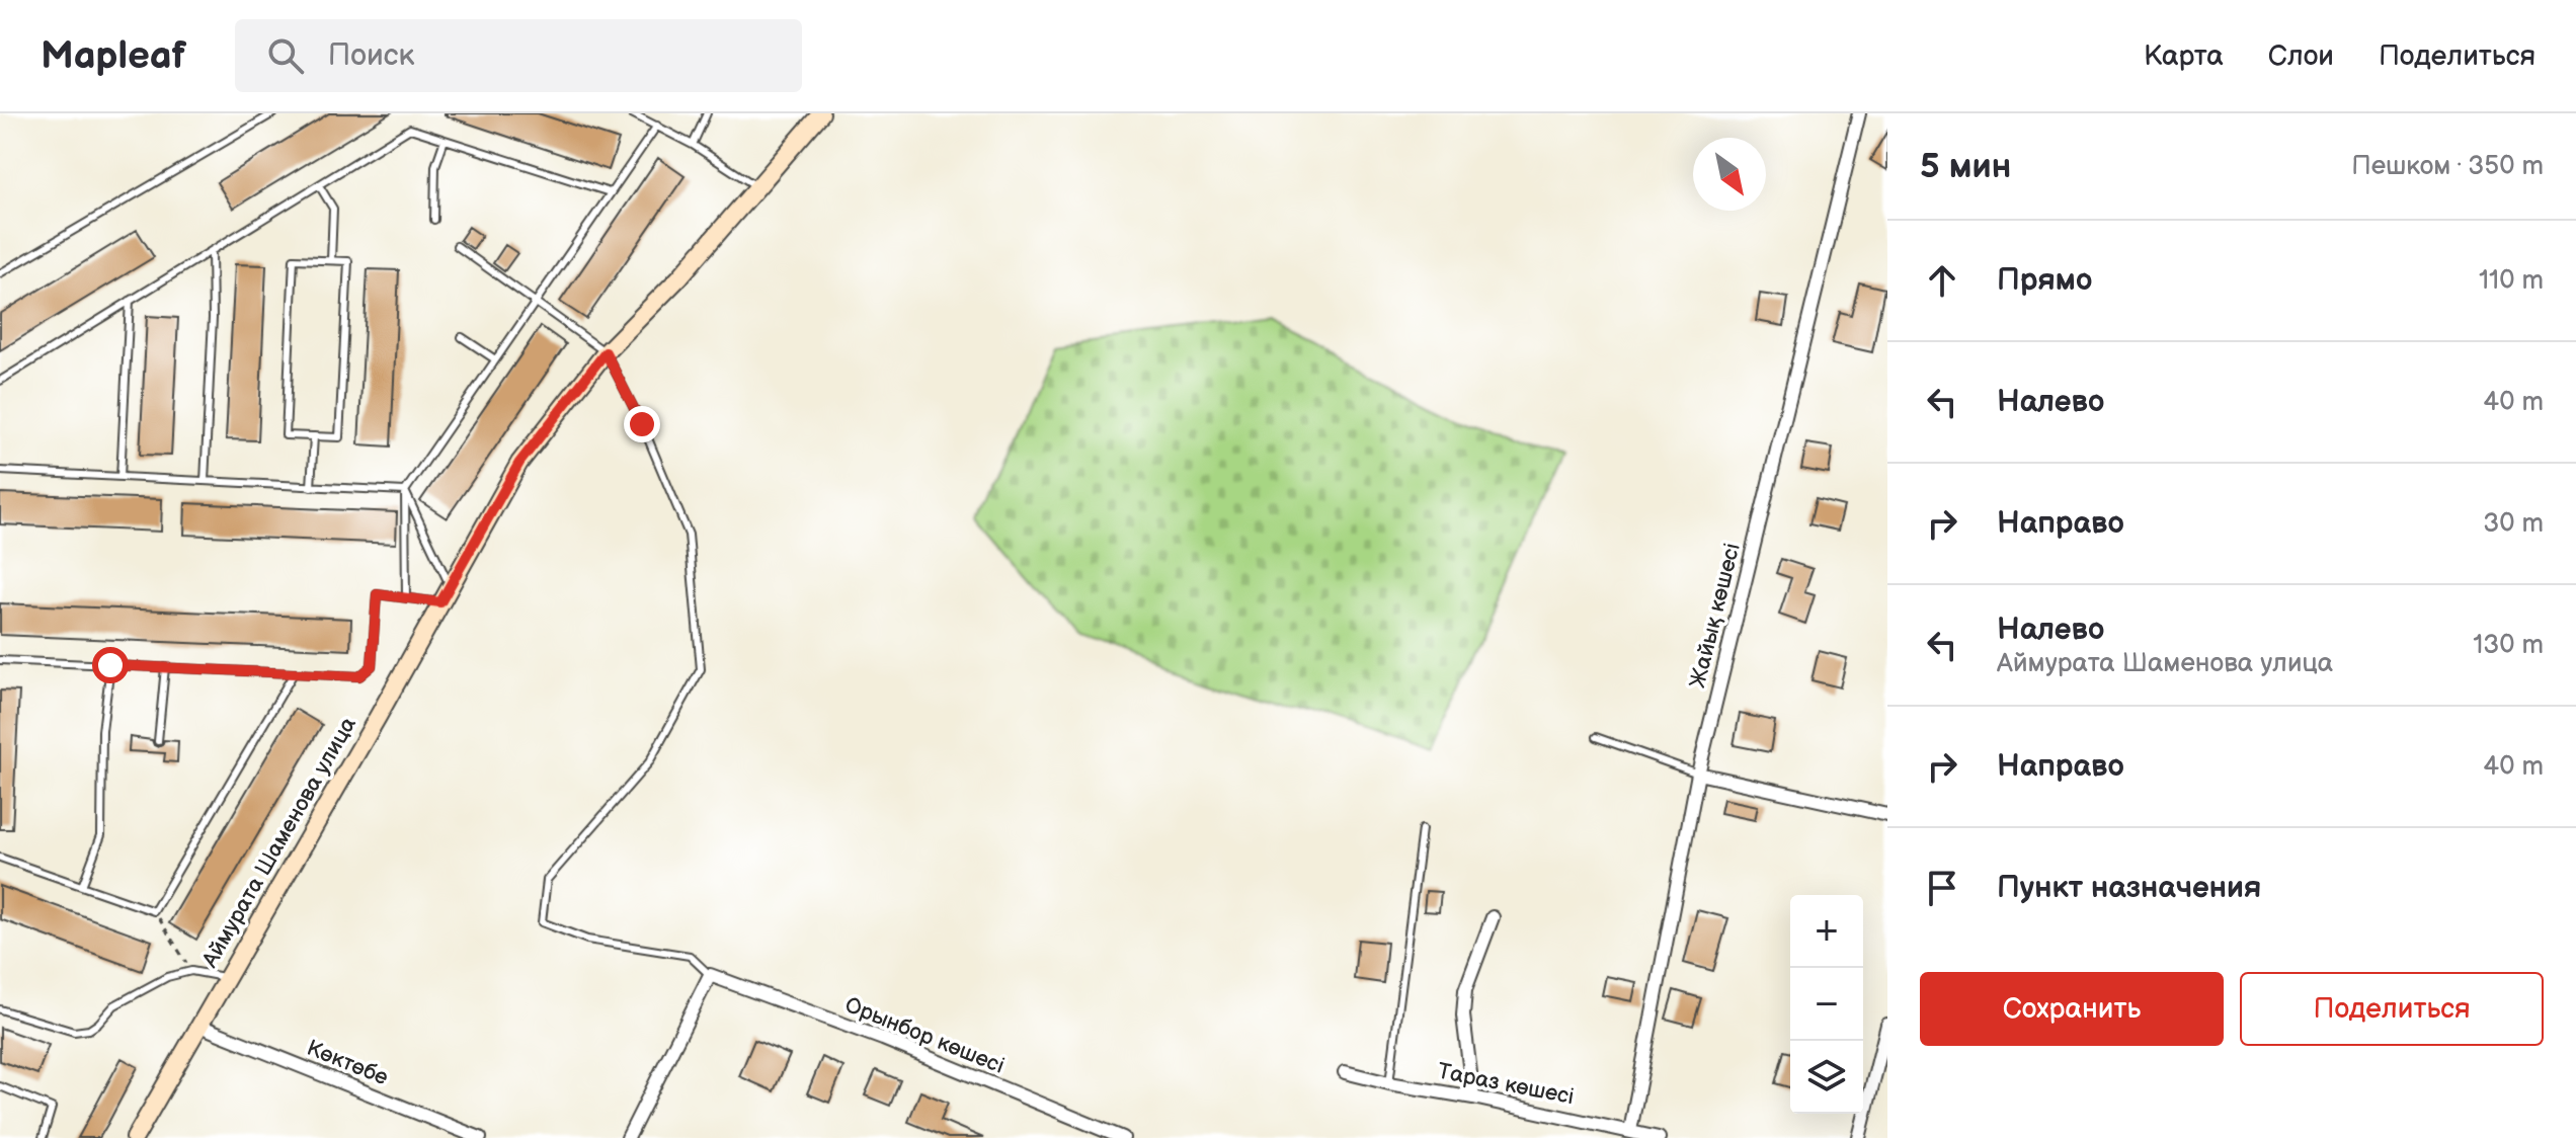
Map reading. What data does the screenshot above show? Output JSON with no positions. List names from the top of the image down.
{
  "streets": {
    "street": [
      "Жайық көшесі",
      "Аймурата Шаменова улица",
      "Орынбор көшесі",
      "Көктөбе",
      "Тараз көшесі"
    ]
  },
  "crossings": [
    ["Жайық көшесі", "Тараз көшесі"],
    ["Аймурата Шаменова улица", "Көктөбе"]
  ],
  "north": "bottom right",
  "page": {
    "header": "Mapleaf",
    "search": "Поиск",
    "nav": ["Карта", "Слои", "Поделиться"],
    "heading": ["5 мин", "Пешком · 350 m"],
    "list": [
      ["Прямо", "110 m"],
      ["Налево", "40 m"],
      ["Направо", "30 m"],
      ["Налево", "Аймурата Шаменова улица", "130 m"],
      ["Направо", "40 m"],
      "Пункт назначения"
    ],
    "map_buttons": ["+", "−"],
    "buttons": ["Сохранить", "Поделиться"]
  }
}
